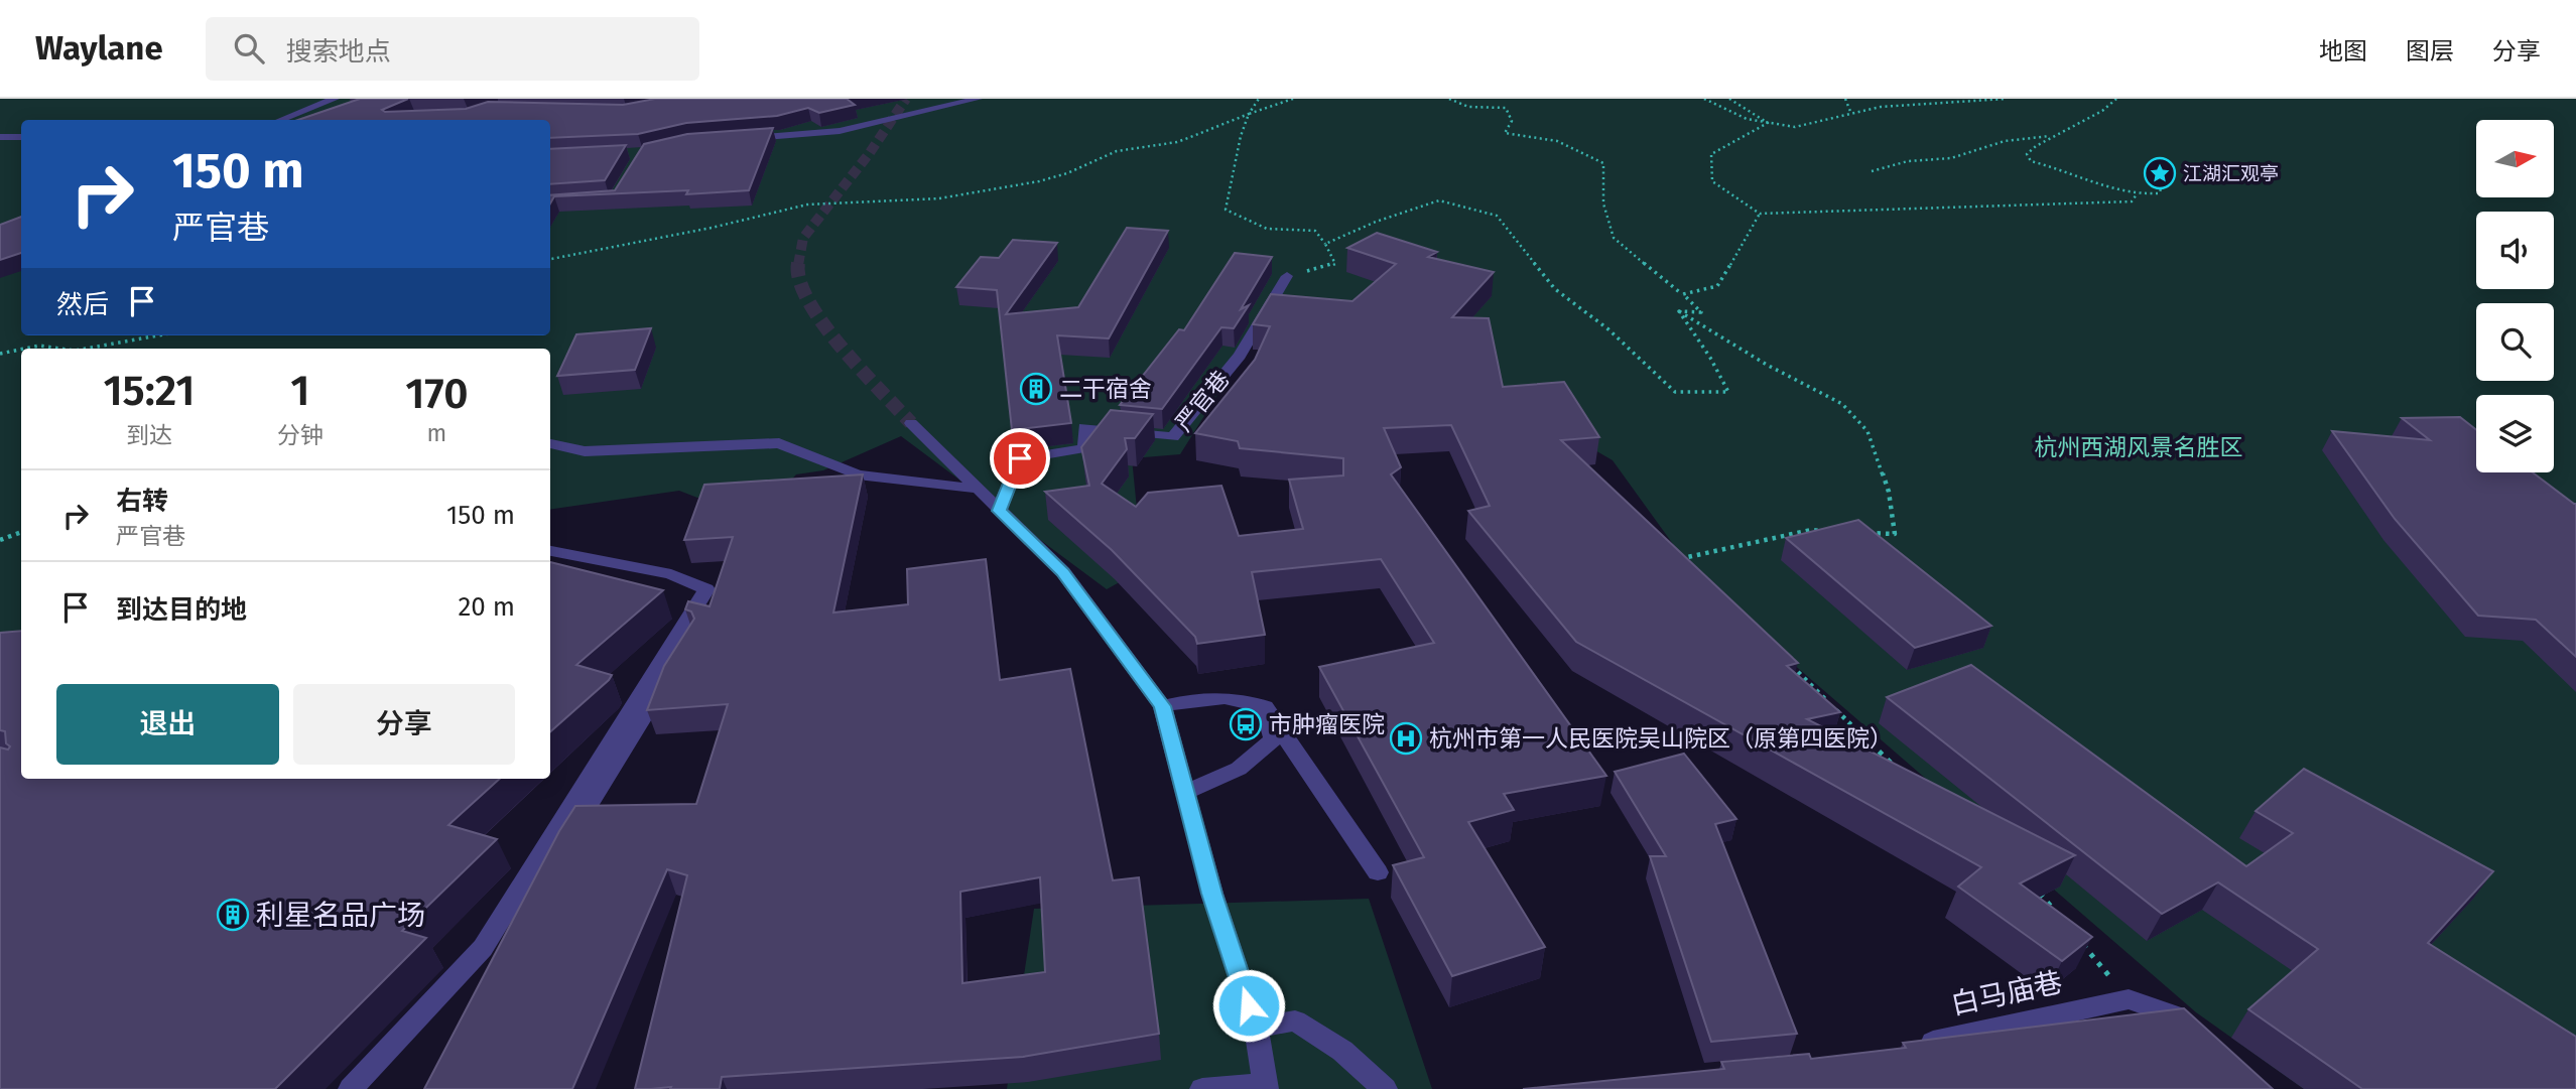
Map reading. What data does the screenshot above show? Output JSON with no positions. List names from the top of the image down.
{
  "streets": {
    "street": ["严官巷", "白马庙巷"]
  },
  "parks": ["杭州西湖风景名胜区"],
  "places": {
    "place": ["江湖汇观亭"],
    "building": ["二干宿舍", "利星名品广场"],
    "bus stop": ["市肿瘤医院"],
    "hospital": ["杭州市第一人民医院吴山院区（原第四医院）"]
  },
  "north": "right",
  "page": {
    "header": "Waylane",
    "search": "搜索地点",
    "nav": ["地图", "图层", "分享"],
    "turn": ["150 m", "严官巷"],
    "then": "然后",
    "eta": [
      "15:21",
      "到达",
      "1",
      "分钟",
      "170",
      "m"
    ],
    "list": [
      {
        "name": "右转",
        "note": "严官巷",
        "value": "150 m"
      },
      {
        "name": "到达目的地",
        "value": "20 m"
      }
    ],
    "buttons": ["退出", "分享"]
  }
}
